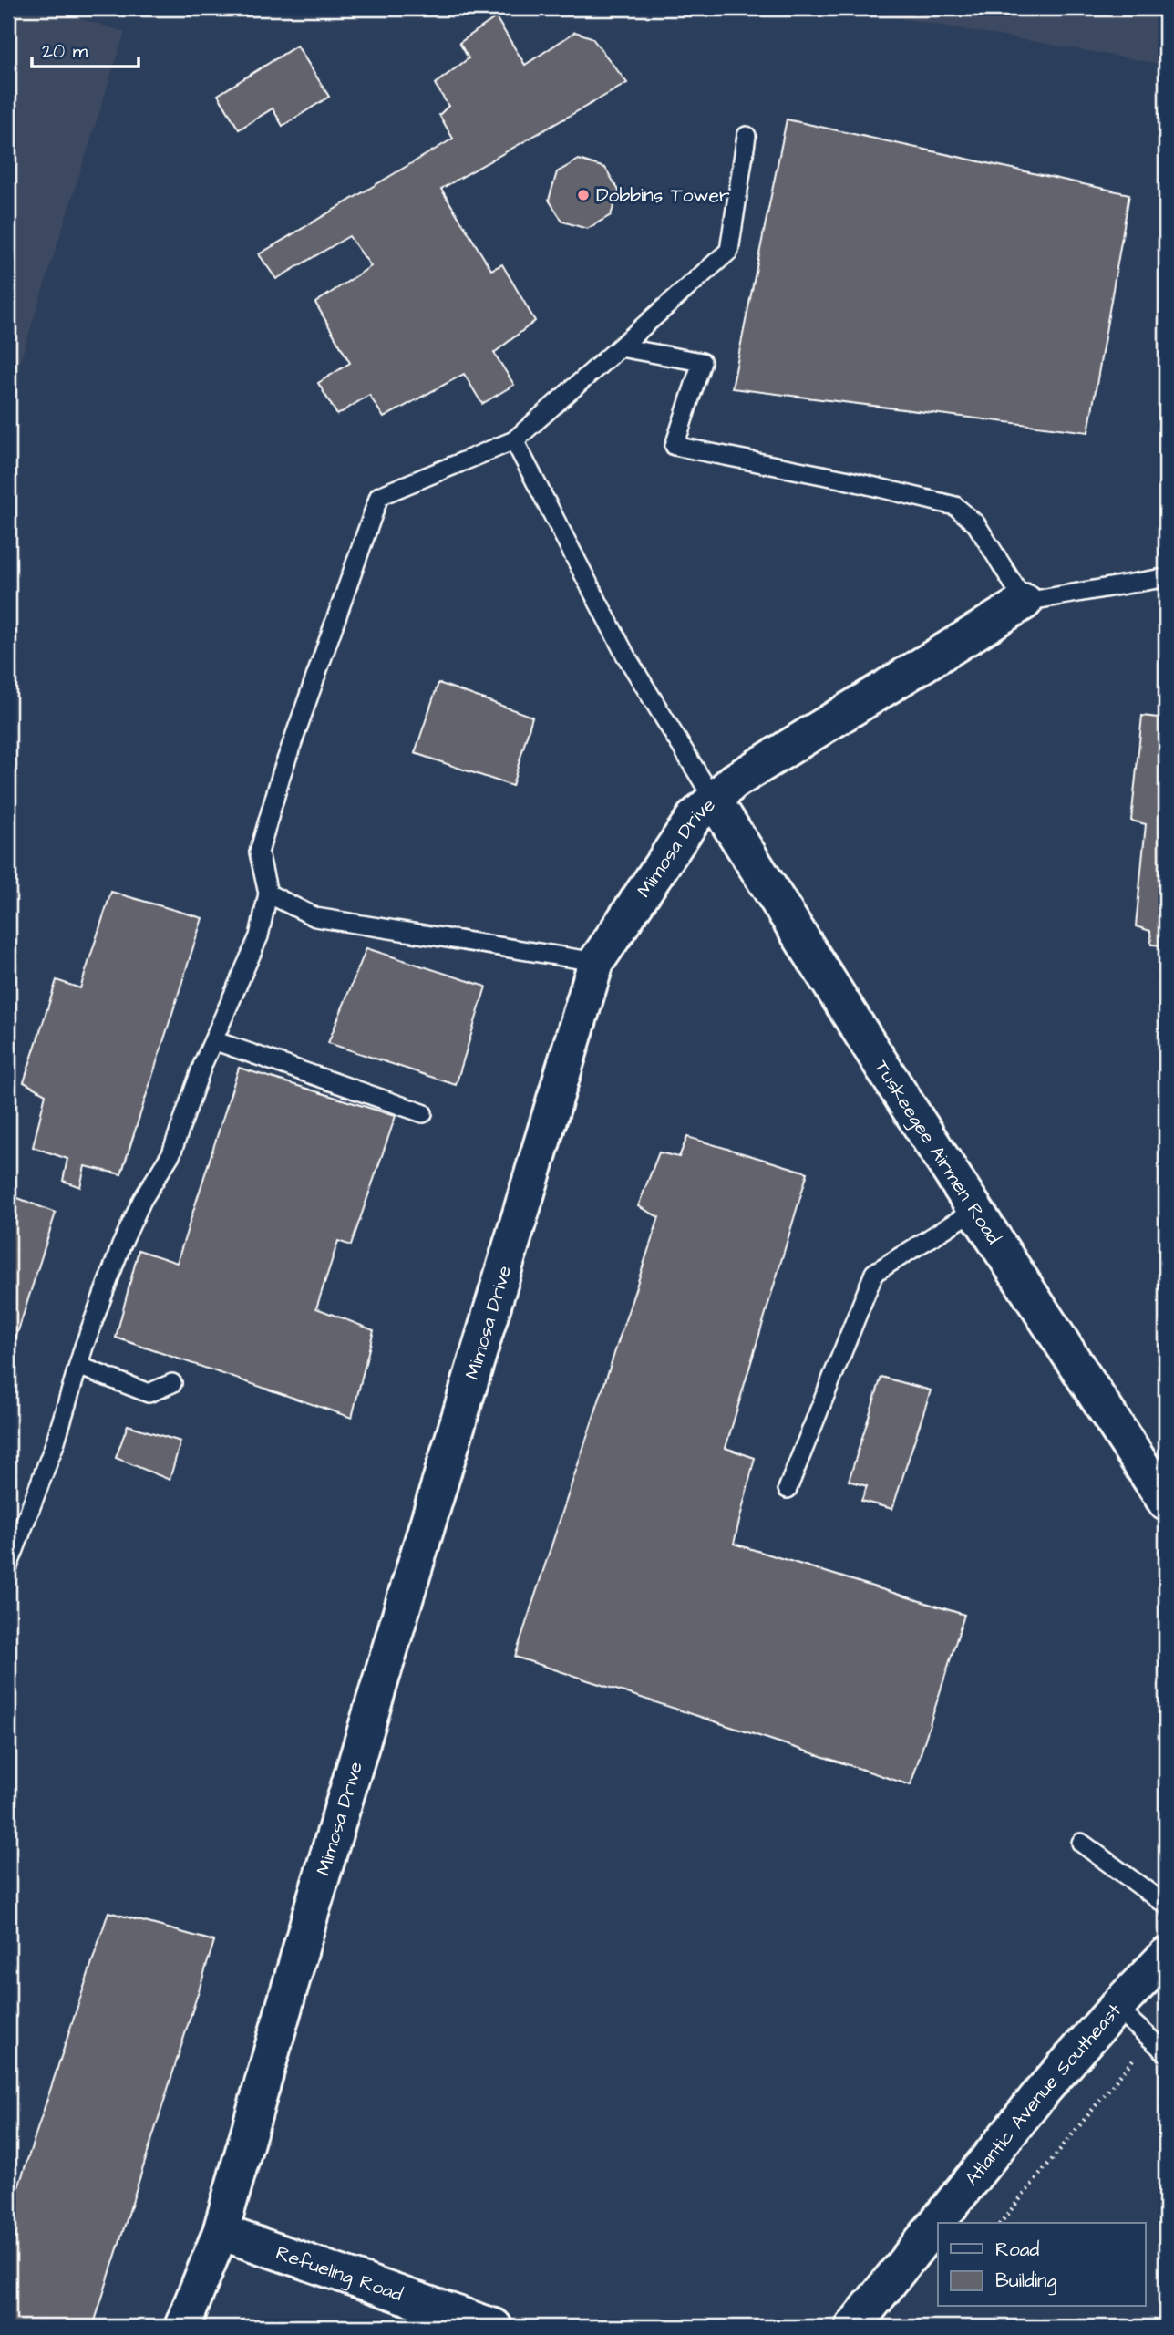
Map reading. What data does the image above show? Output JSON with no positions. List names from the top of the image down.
{
  "streets": {
    "street": [
      "Mimosa Drive",
      "Tuskeegee Airmen Road",
      "Atlantic Avenue Southeast",
      "Refueling Road"
    ]
  },
  "crossings": [
    ["Mimosa Drive", "Tuskeegee Airmen Road"],
    ["Mimosa Drive", "Refueling Road"]
  ],
  "places": ["Dobbins Tower"],
  "legend": ["Road", "Building"],
  "scale_bar": "20 m"
}
